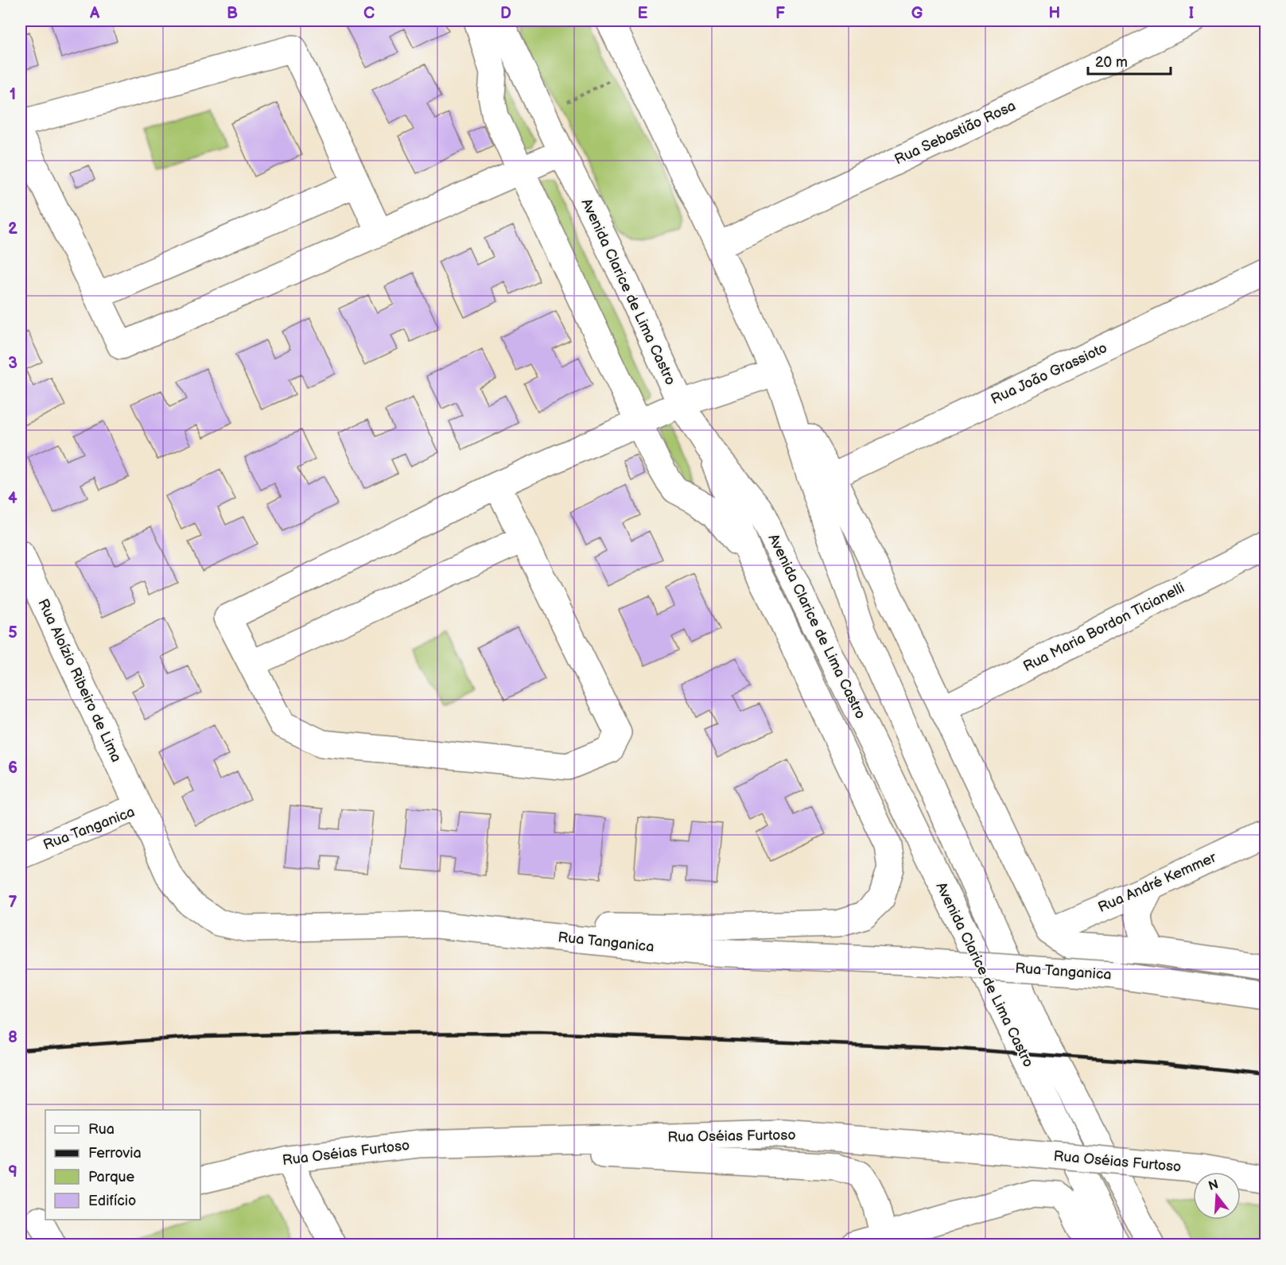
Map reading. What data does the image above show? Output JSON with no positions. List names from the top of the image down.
{
  "streets": {
    "street": [
      "Rua Sebastião Rosa",
      "Avenida Clarice de Lima Castro",
      "Rua João Grassioto",
      "Rua Maria Bordon Ticianelli",
      "Rua Aloízio Ribeiro de Lima",
      "Rua Tanganica",
      "Rua André Kemmer",
      "Rua Oséias Furtoso"
    ]
  },
  "crossings": [
    ["Rua Sebastião Rosa", "Avenida Clarice de Lima Castro"],
    ["Rua Aloízio Ribeiro de Lima", "Rua Tanganica"]
  ],
  "legend": [
    "Rua",
    "Ferrovia",
    "Parque",
    "Edifício"
  ],
  "scale_bar": "20 m",
  "north": "top",
  "grid": {
    "columns": [
      "A",
      "B",
      "C",
      "D",
      "E",
      "F",
      "G",
      "H",
      "I"
    ],
    "rows": [
      "1",
      "2",
      "3",
      "4",
      "5",
      "6",
      "7",
      "8",
      "9"
    ]
  }
}
